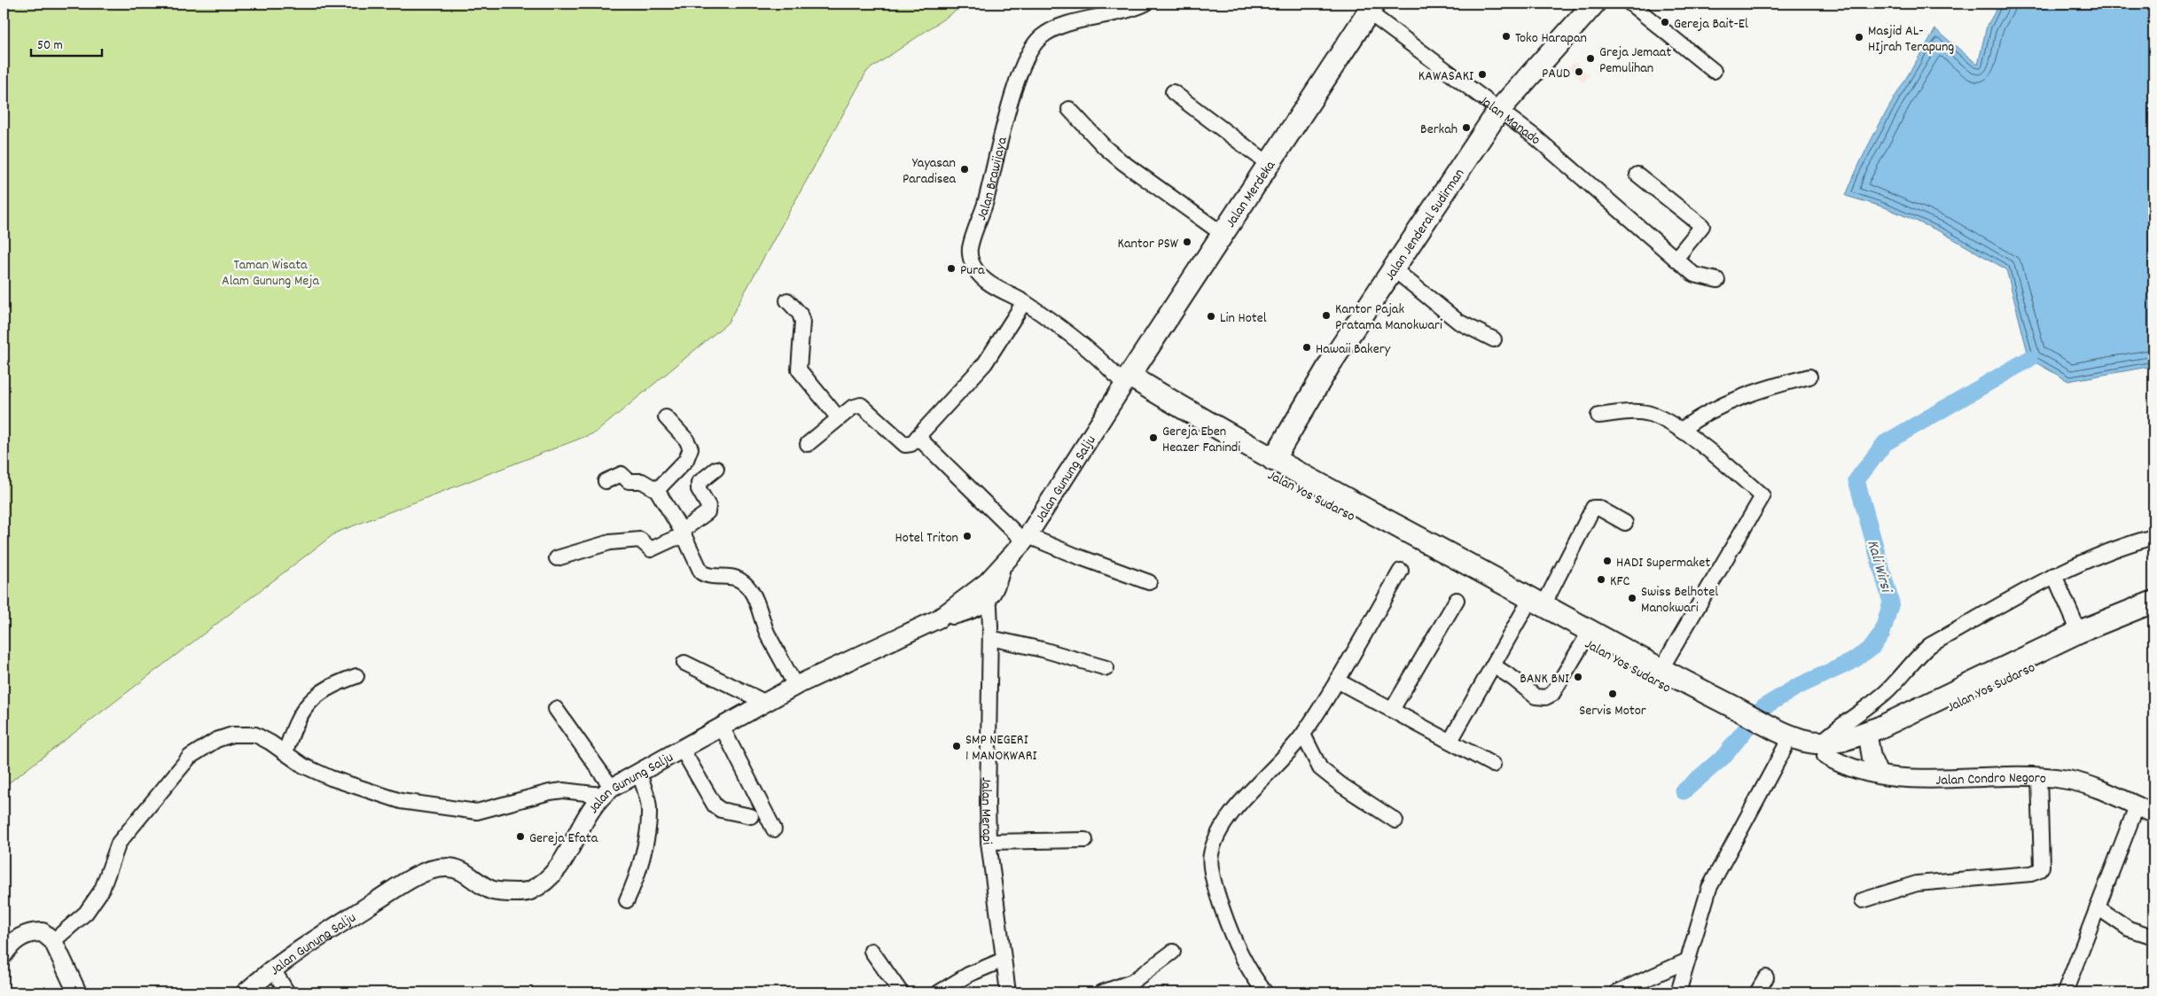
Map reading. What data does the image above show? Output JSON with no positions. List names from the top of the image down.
{
  "streets": {
    "highway": ["Jalan Merdeka", "Jalan Jenderal Sudirman", "Jalan Yos Sudarso"],
    "main road": ["Jalan Gunung Salju", "Jalan Condro Negoro"],
    "street": ["Jalan Manado", "Jalan Brawijaya", "Jalan Merapi"]
  },
  "crossings": [
    ["Jalan Manado", "Jalan Merdeka"],
    ["Jalan Manado", "Jalan Jenderal Sudirman"],
    ["Jalan Brawijaya", "Jalan Merdeka"],
    ["Jalan Brawijaya", "Jalan Gunung Salju"],
    ["Jalan Brawijaya", "Jalan Yos Sudarso"],
    ["Jalan Merdeka", "Jalan Gunung Salju"],
    ["Jalan Merdeka", "Jalan Yos Sudarso"],
    ["Jalan Jenderal Sudirman", "Jalan Yos Sudarso"],
    ["Jalan Gunung Salju", "Jalan Yos Sudarso"],
    ["Jalan Gunung Salju", "Jalan Merapi"],
    ["Jalan Yos Sudarso", "Jalan Condro Negoro"]
  ],
  "water": ["Kali Wirsi"],
  "parks": ["Taman Wisata Alam Gunung Meja"],
  "places": [
    "Gereja Bait-El",
    "Toko Harapan",
    "Masjid AL- HIjrah Terapung",
    "Greja Jemaat Pemulihan",
    "PAUD",
    "KAWASAKI",
    "Berkah",
    "Yayasan Paradisea",
    "Kantor PSW",
    "Pura",
    "Kantor Pajak Pratama Manokwari",
    "Lin Hotel",
    "Hawaii Bakery",
    "Gereja Eben Heazer Fanindi",
    "Hotel Triton",
    "HADI Supermaket",
    "KFC",
    "Swiss Belhotel Manokwari",
    "BANK BNI",
    "Servis Motor",
    "SMP NEGERI 1 MANOKWARI",
    "Gereja Efata"
  ],
  "scale_bar": "50 m"
}
